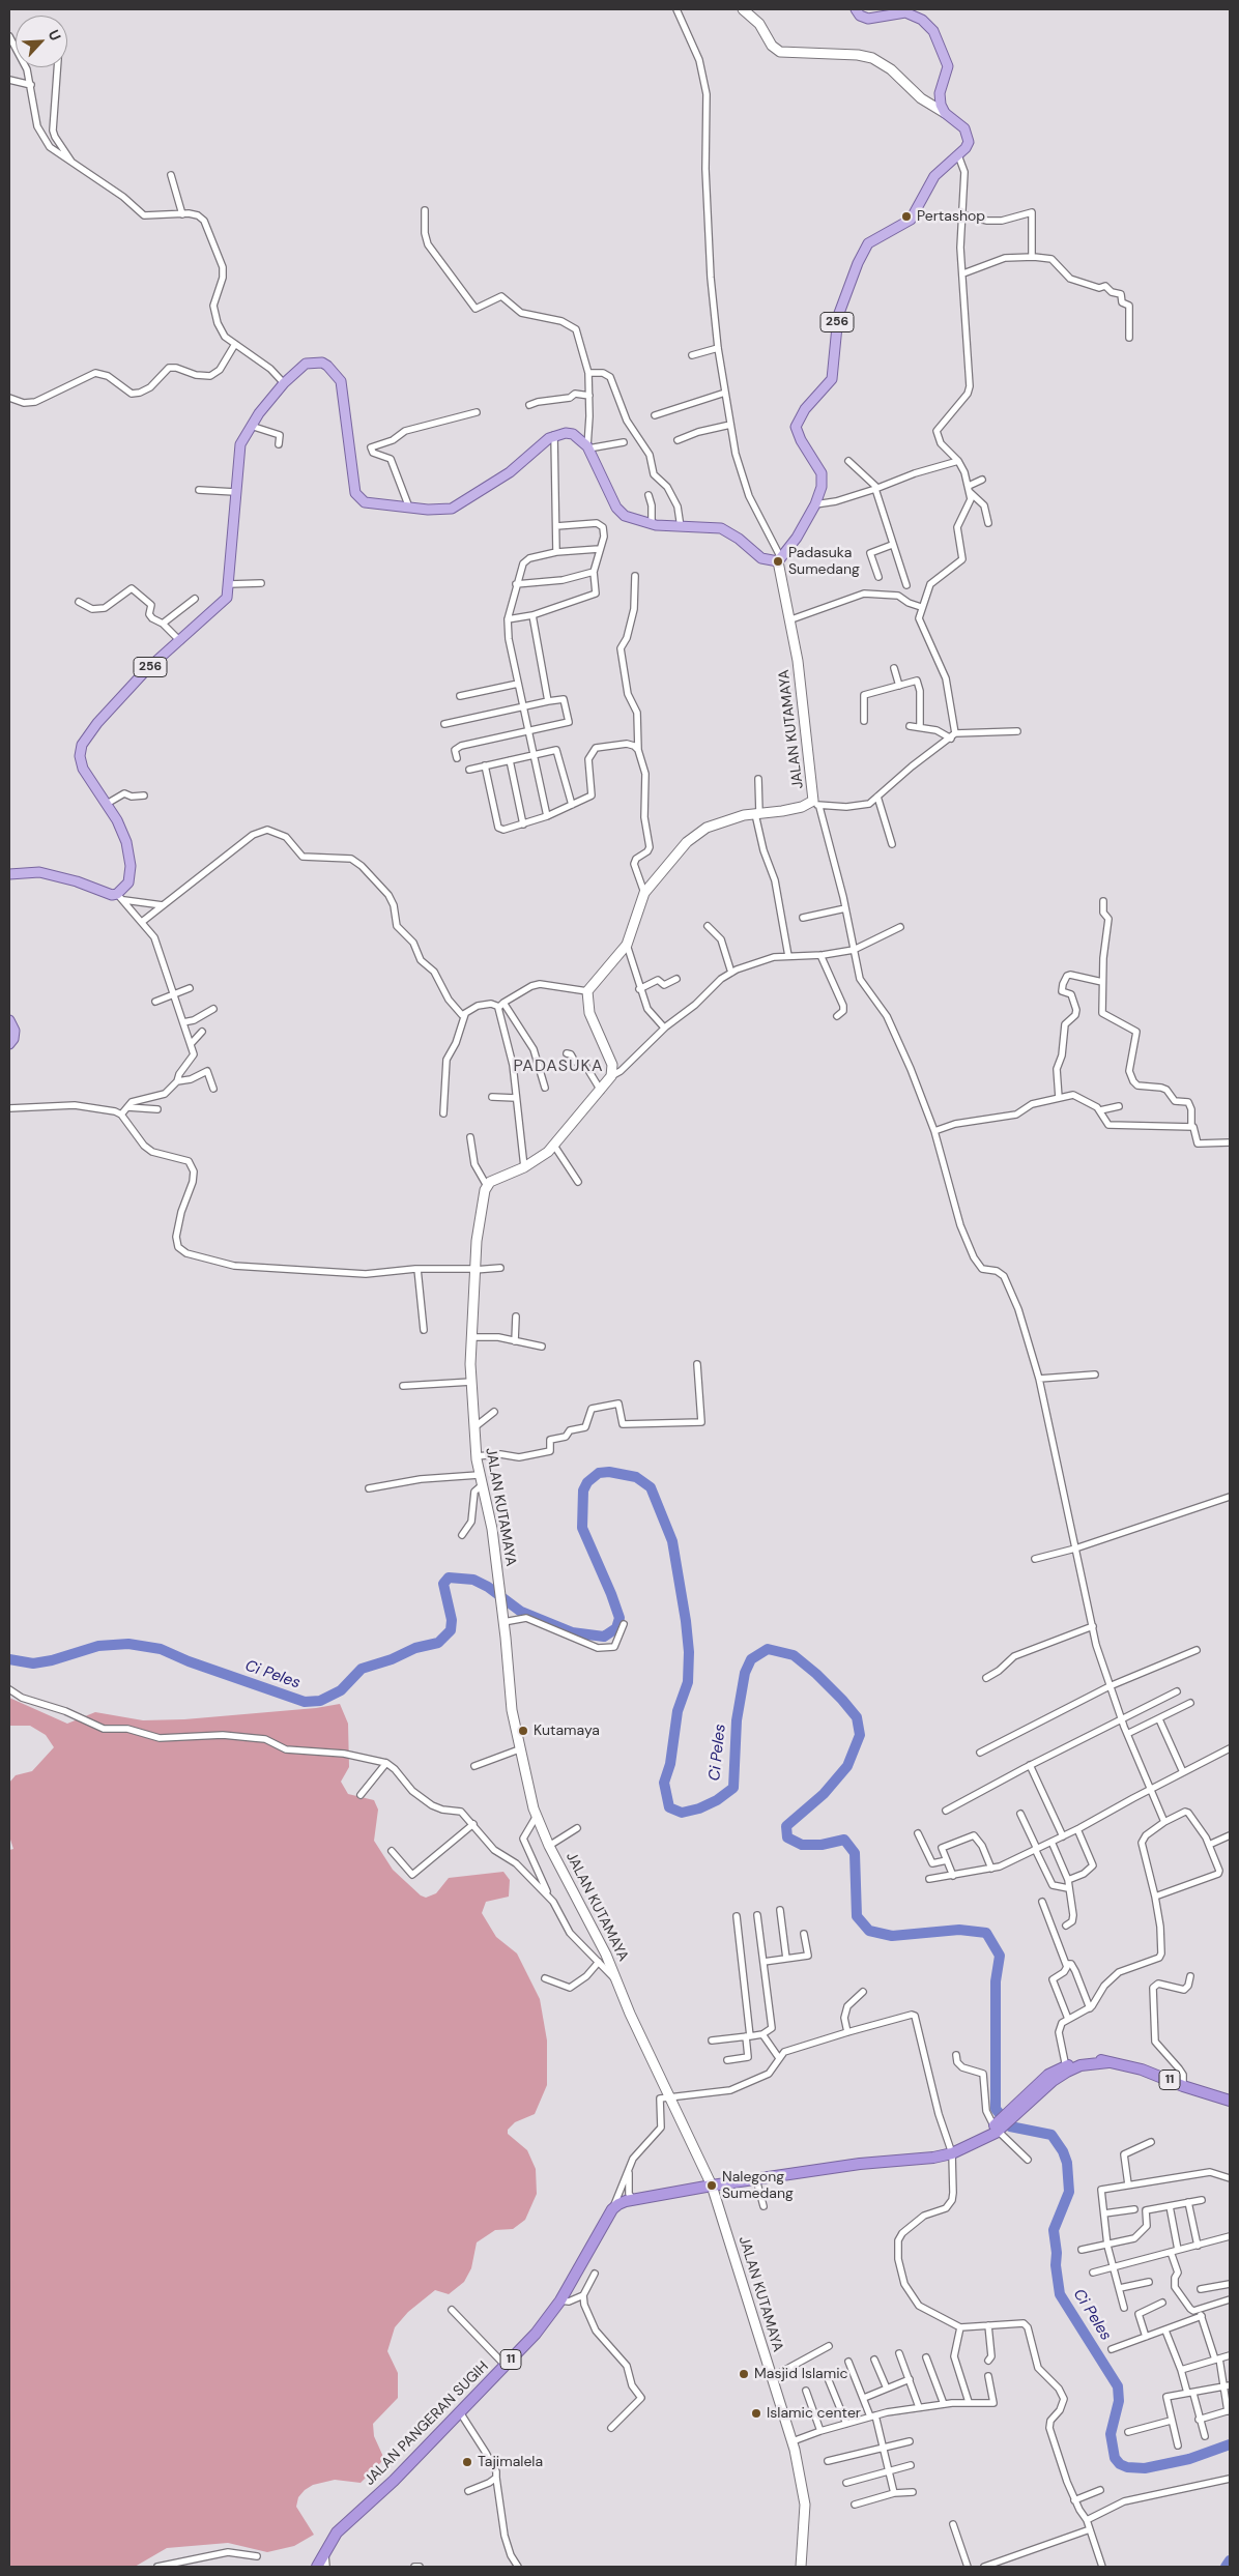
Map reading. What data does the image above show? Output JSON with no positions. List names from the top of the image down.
{
  "streets": {
    "highway": ["11", "JALAN PANGERAN SUGIH"],
    "main road": ["256", "JALAN KUTAMAYA"]
  },
  "crossings": [
    ["256", "JALAN KUTAMAYA"],
    ["JALAN KUTAMAYA", "11"],
    ["11", "JALAN PANGERAN SUGIH"]
  ],
  "districts": ["PADASUKA"],
  "water": ["Ci Peles"],
  "places": [
    "Pertashop",
    "Padasuka Sumedang",
    "Kutamaya",
    "Nalegong Sumedang",
    "Masjid Islamic",
    "Islamic center",
    "Tajimalela"
  ],
  "north": "top right"
}
